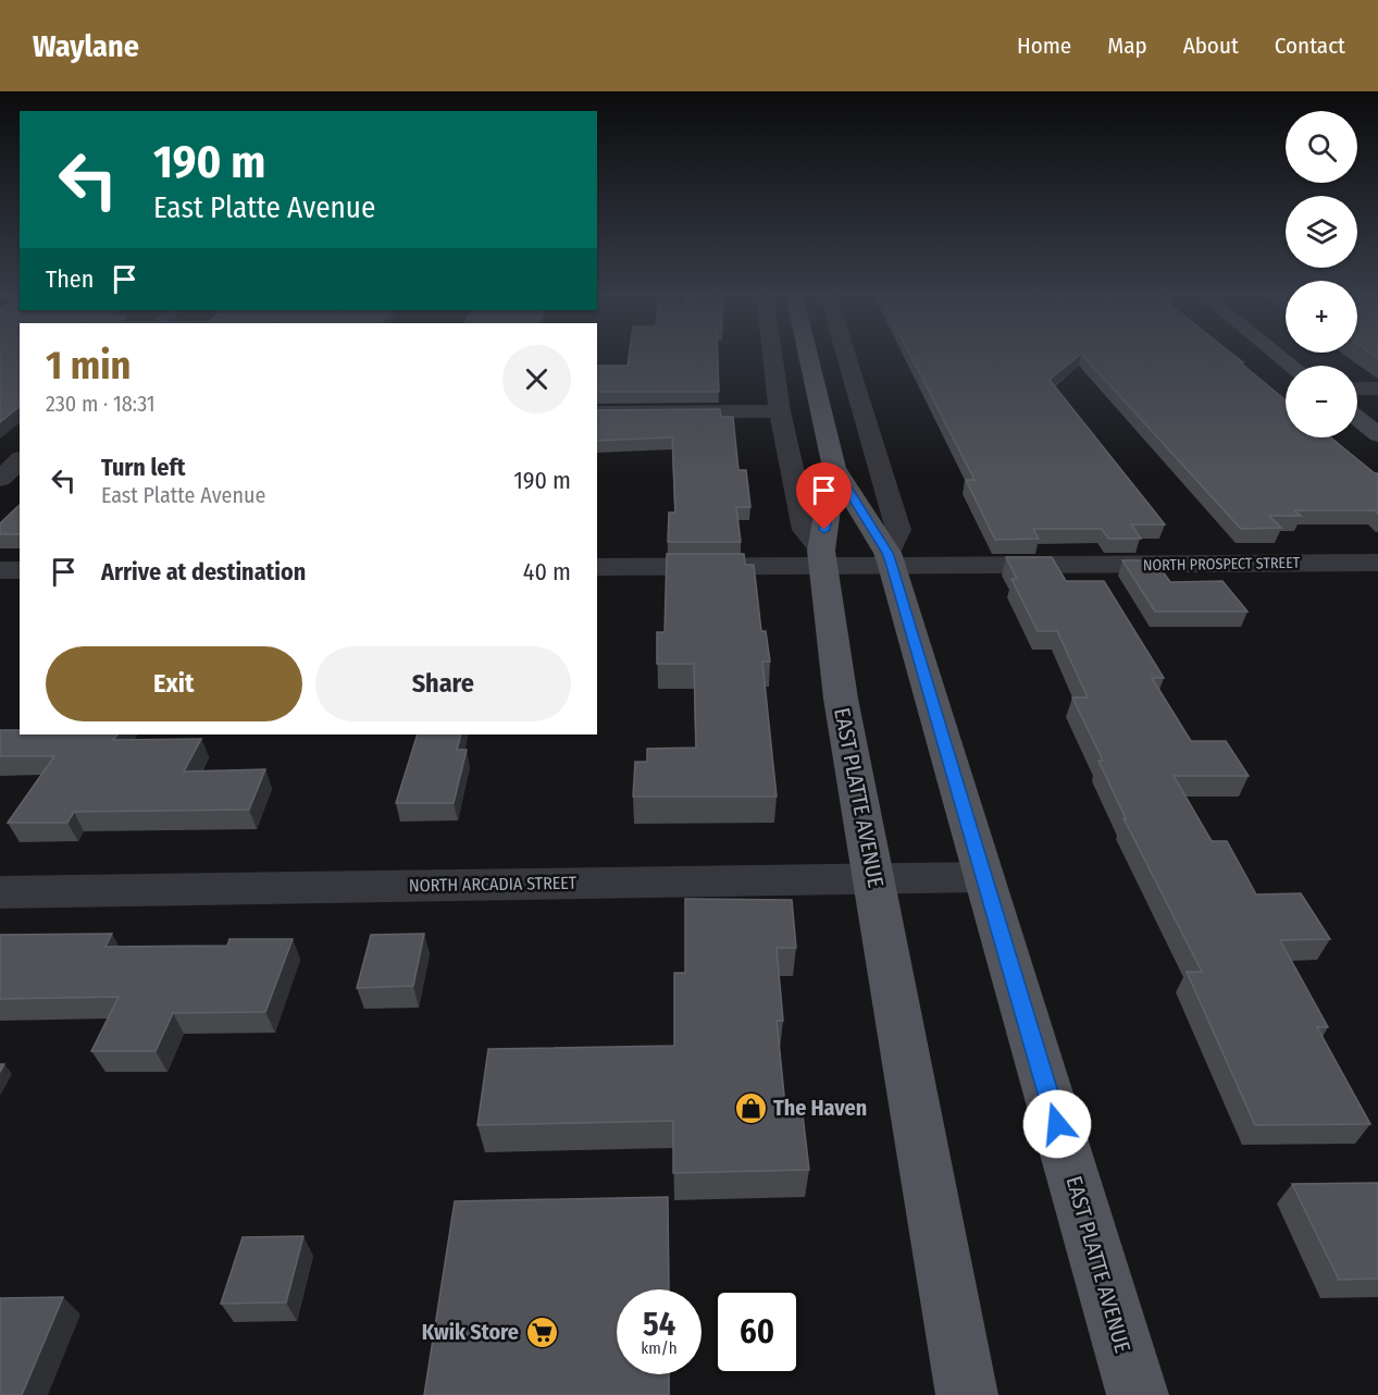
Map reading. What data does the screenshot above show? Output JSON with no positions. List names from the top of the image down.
{
  "streets": {
    "main road": ["EAST PLATTE AVENUE"],
    "street": ["NORTH PROSPECT STREET", "NORTH ARCADIA STREET"]
  },
  "crossings": [
    ["NORTH PROSPECT STREET", "EAST PLATTE AVENUE"],
    ["EAST PLATTE AVENUE", "NORTH ARCADIA STREET"]
  ],
  "places": {
    "shop": ["The Haven"],
    "supermarket": ["Kwik Store"]
  },
  "page": {
    "header": "Waylane",
    "nav": [
      "Home",
      "Map",
      "About",
      "Contact"
    ],
    "map_buttons": ["+", "−"],
    "turn": ["190 m", "East Platte Avenue"],
    "then": "Then",
    "heading": ["1 min", "230 m · 18:31"],
    "list": [
      {
        "name": "Turn left",
        "note": "East Platte Avenue",
        "value": "190 m"
      },
      {
        "name": "Arrive at destination",
        "value": "40 m"
      }
    ],
    "buttons": ["Exit", "Share"],
    "speed": "54 km/h",
    "limit": "60"
  }
}
